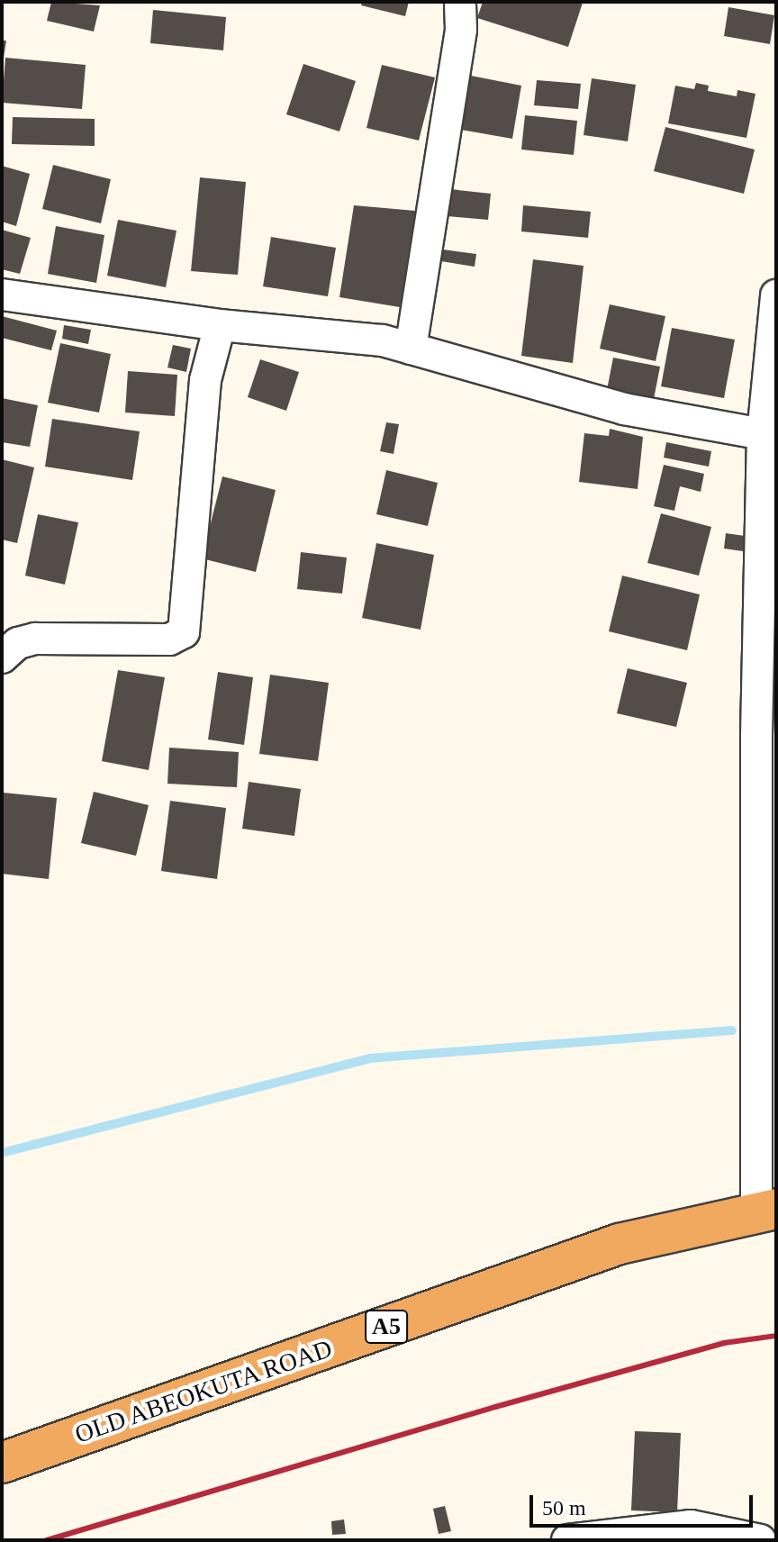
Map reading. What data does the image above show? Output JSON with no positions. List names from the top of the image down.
{
  "streets": {
    "highway": ["A5", "OLD ABEOKUTA ROAD"]
  },
  "scale_bar": "50 m"
}
